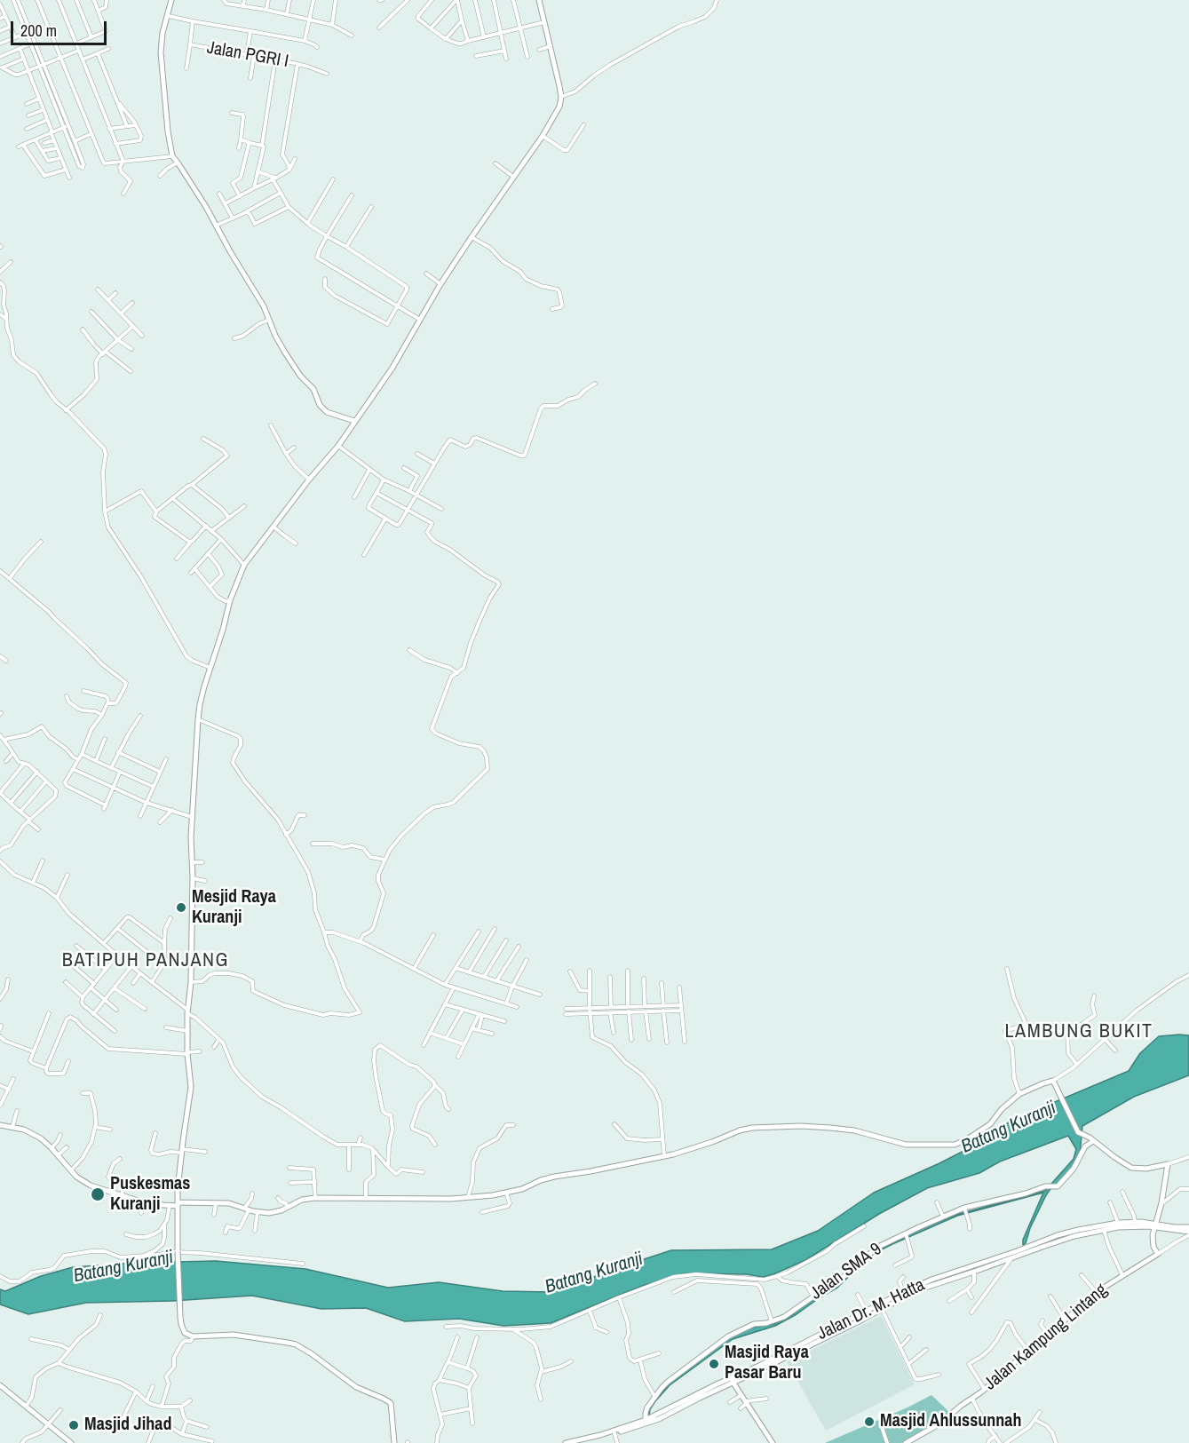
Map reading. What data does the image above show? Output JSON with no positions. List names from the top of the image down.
{
  "streets": {
    "street": [
      "Jalan PGRI I",
      "Jalan SMA 9",
      "Jalan Dr. M. Hatta",
      "Jalan Kampung Lintang"
    ]
  },
  "crossings": [
    ["Jalan SMA 9", "Jalan Dr. M. Hatta"],
    ["Jalan Dr. M. Hatta", "Jalan Kampung Lintang"]
  ],
  "districts": ["BATIPUH PANJANG", "LAMBUNG BUKIT"],
  "water": ["Batang Kuranji"],
  "places": [
    "Mesjid Raya Kuranji",
    "Puskesmas Kuranji",
    "Masjid Raya Pasar Baru",
    "Masjid Ahlussunnah",
    "Masjid Jihad"
  ],
  "scale_bar": "200 m"
}
